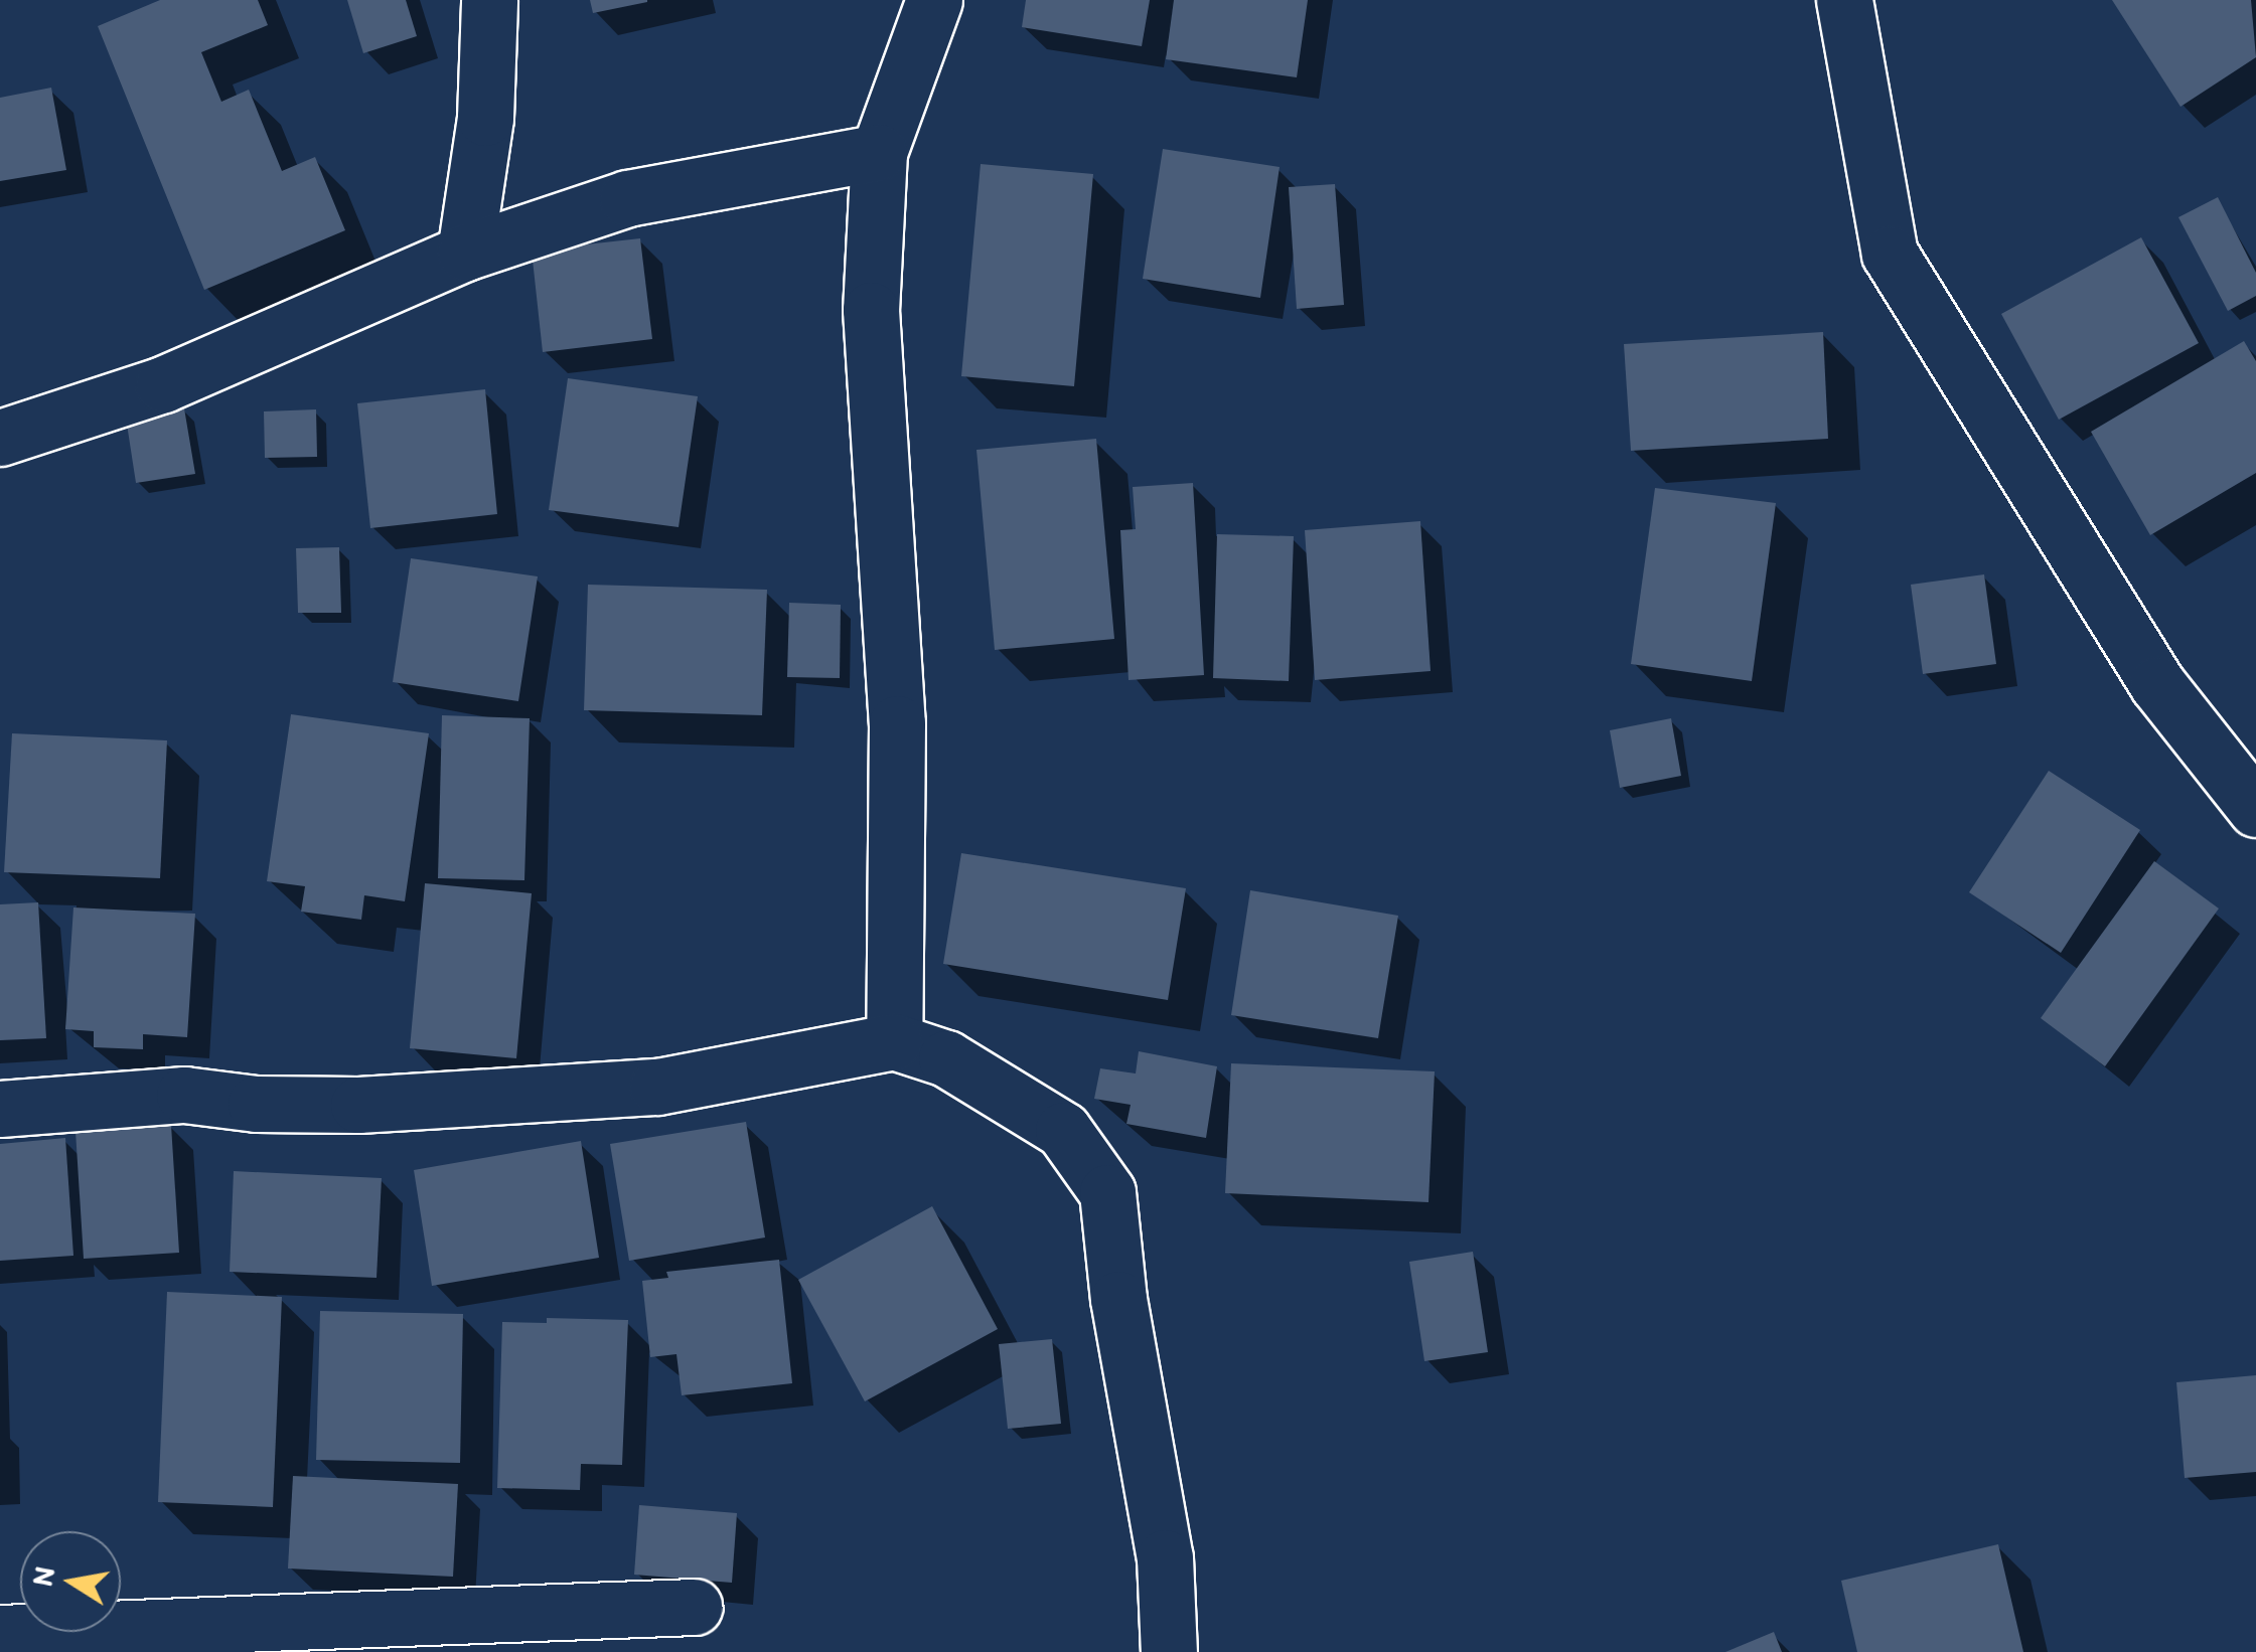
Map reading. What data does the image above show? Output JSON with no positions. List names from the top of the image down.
{
  "north": "left"
}
